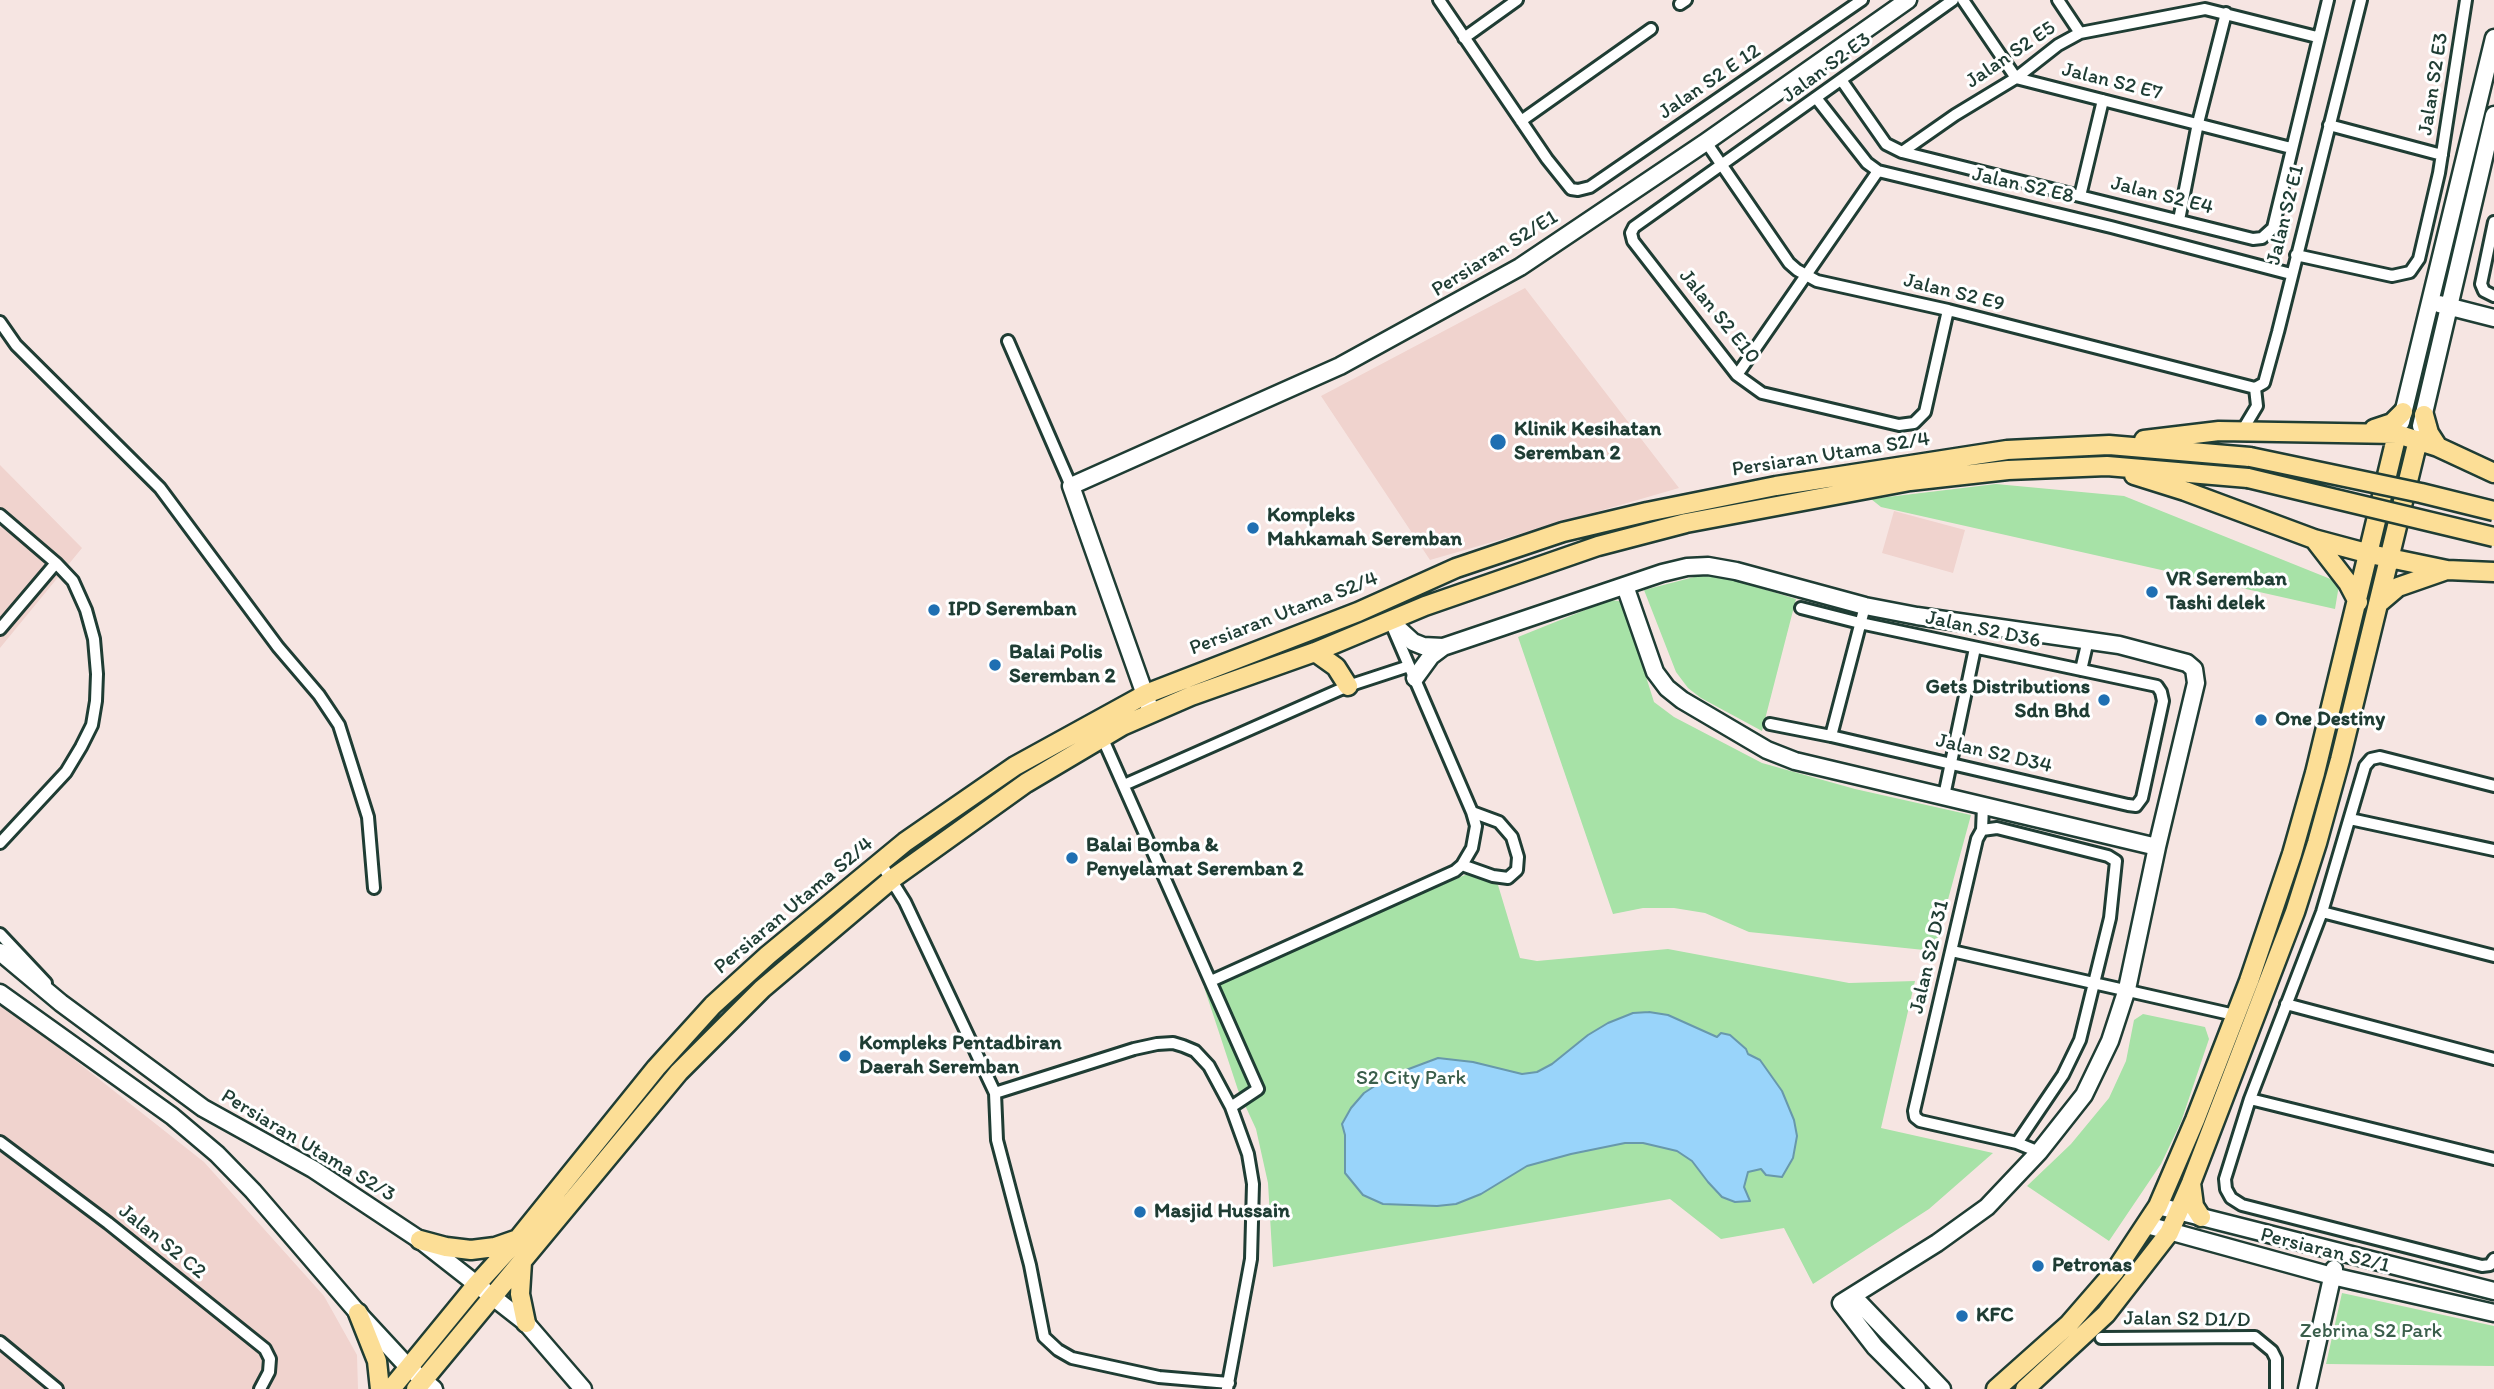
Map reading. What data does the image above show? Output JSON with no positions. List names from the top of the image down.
{
  "streets": {
    "main road": ["Persiaran Utama S2/4"],
    "street": [
      "Jalan S2 E5",
      "Jalan S2 E3",
      "Jalan S2 E 12",
      "Jalan S2 E7",
      "Jalan S2 E8",
      "Jalan S2 E4",
      "Jalan S2 E1",
      "Persiaran S2/E1",
      "Jalan S2 E9",
      "Jalan S2 E10",
      "Jalan S2 D36",
      "Jalan S2 D34",
      "Jalan S2 D31",
      "Persiaran Utama S2/3",
      "Jalan S2 C2",
      "Persiaran S2/1",
      "Jalan S2 D1/D"
    ]
  },
  "crossings": [
    ["Jalan S2 E5", "Jalan S2 E7"],
    ["Jalan S2 E5", "Jalan S2 E4"],
    ["Jalan S2 E3", "Jalan S2 E4"],
    ["Jalan S2 E3", "Jalan S2 E1"],
    ["Jalan S2 E3", "Jalan S2 E9"],
    ["Jalan S2 E3", "Jalan S2 E10"],
    ["Jalan S2 E7", "Jalan S2 E4"],
    ["Jalan S2 E8", "Jalan S2 E1"],
    ["Jalan S2 E1", "Jalan S2 E9"],
    ["Persiaran S2/E1", "Jalan S2 E9"],
    ["Jalan S2 E9", "Jalan S2 E10"],
    ["Persiaran Utama S2/4", "Persiaran Utama S2/3"],
    ["Jalan S2 D36", "Jalan S2 D34"]
  ],
  "parks": ["S2 City Park", "Zebrina S2 Park"],
  "places": [
    "Klinik Kesihatan Seremban 2",
    "Kompleks Mahkamah Seremban",
    "VR Seremban Tashi delek",
    "IPD Seremban",
    "Balai Polis Seremban 2",
    "Gets Distributions Sdn Bhd",
    "One Destiny",
    "Balai Bomba & Penyelamat Seremban 2",
    "Kompleks Pentadbiran Daerah Seremban",
    "Masjid Hussain",
    "Petronas",
    "KFC"
  ]
}
